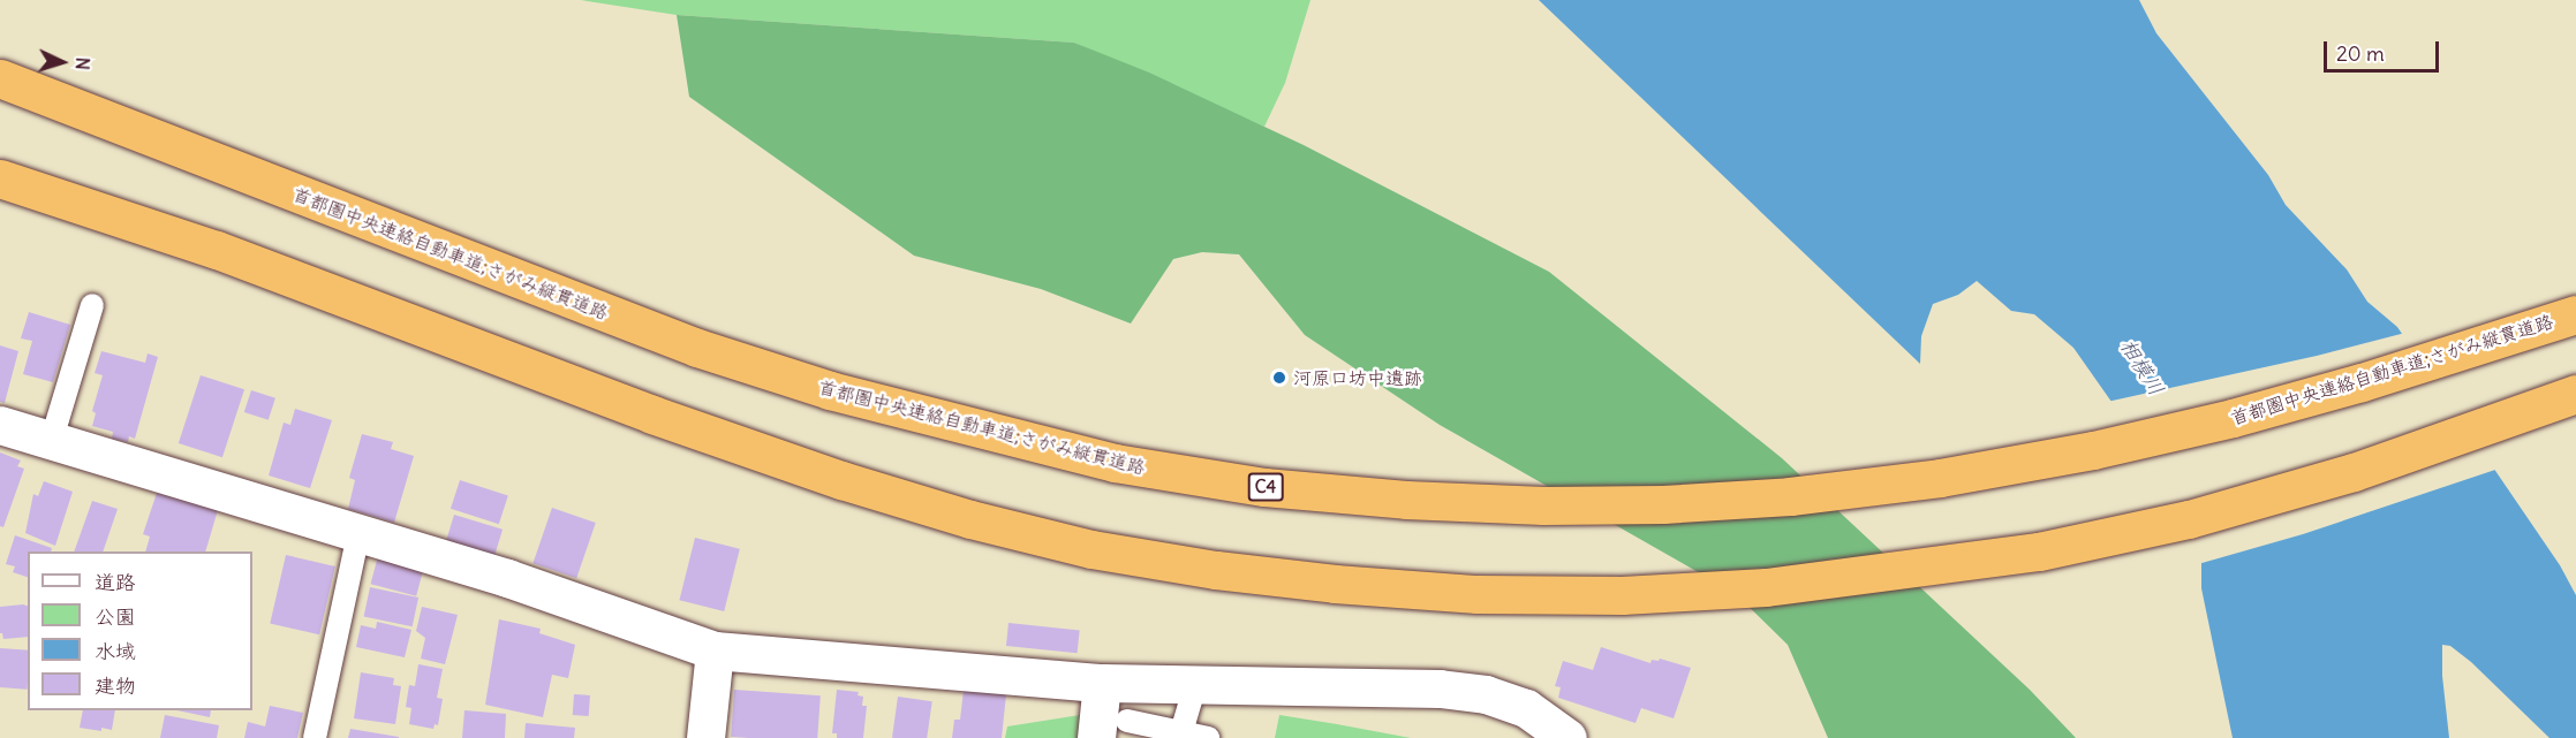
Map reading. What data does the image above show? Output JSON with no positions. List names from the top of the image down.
{
  "streets": {
    "highway": ["首都圏中央連絡自動車道;さがみ縦貫道路", "C4"]
  },
  "water": ["相模川"],
  "places": ["河原口坊中遺跡"],
  "legend": [
    "道路",
    "公園",
    "水域",
    "建物"
  ],
  "scale_bar": "20 m",
  "north": "right"
}
